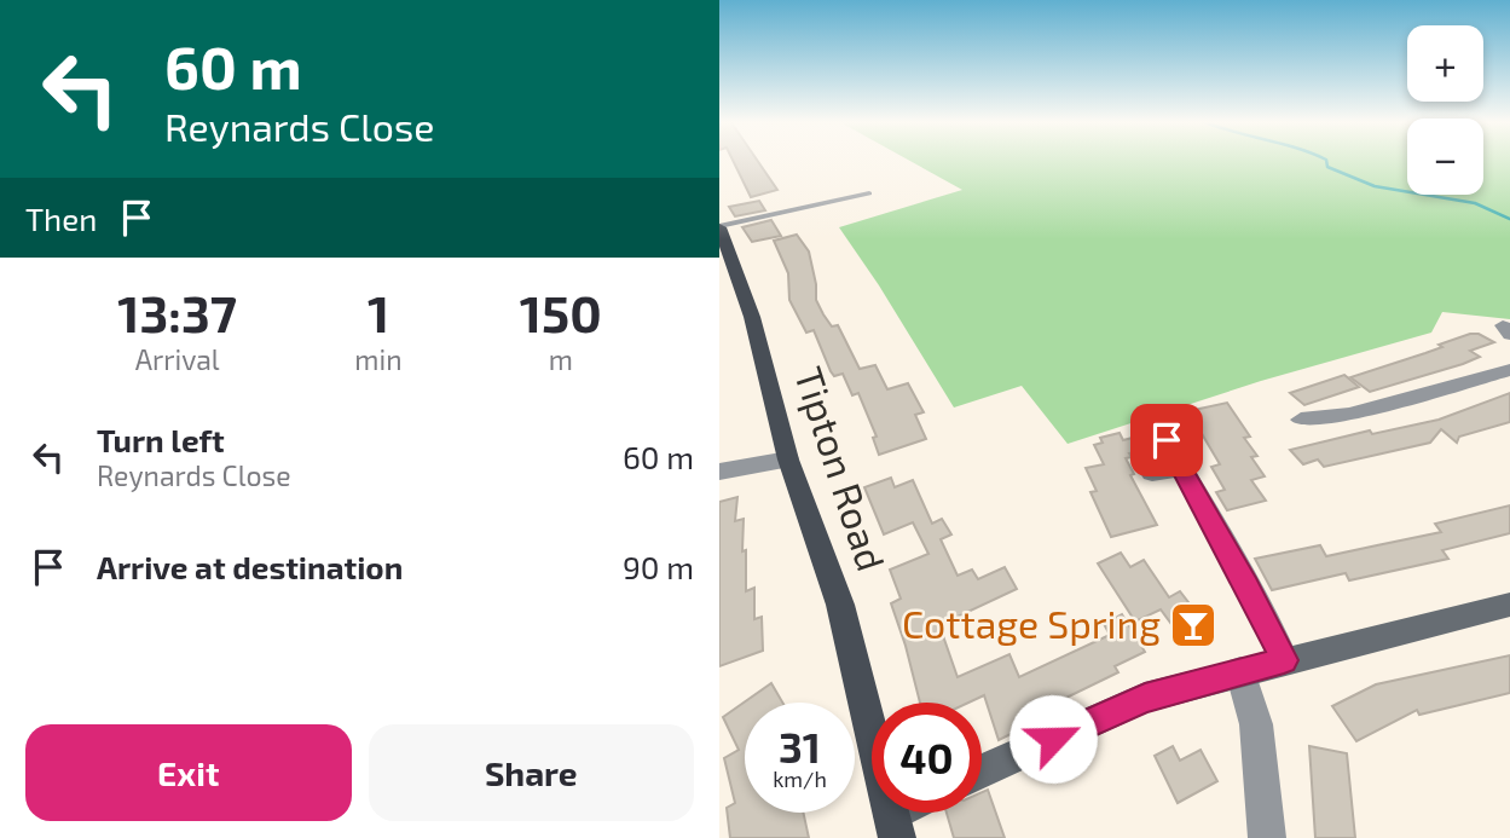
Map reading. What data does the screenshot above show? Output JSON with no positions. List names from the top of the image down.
{
  "streets": {
    "main road": ["Tipton Road"]
  },
  "places": {
    "bar": ["Cottage Spring"]
  },
  "page": {
    "turn": ["60 m", "Reynards Close"],
    "map_buttons": ["+", "−"],
    "then": "Then",
    "eta": [
      "13:37",
      "Arrival",
      "1",
      "min",
      "150",
      "m"
    ],
    "list": [
      {
        "name": "Turn left",
        "note": "Reynards Close",
        "value": "60 m"
      },
      {
        "name": "Arrive at destination",
        "value": "90 m"
      }
    ],
    "speed": "31 km/h",
    "limit": "40",
    "buttons": ["Exit", "Share"]
  }
}
